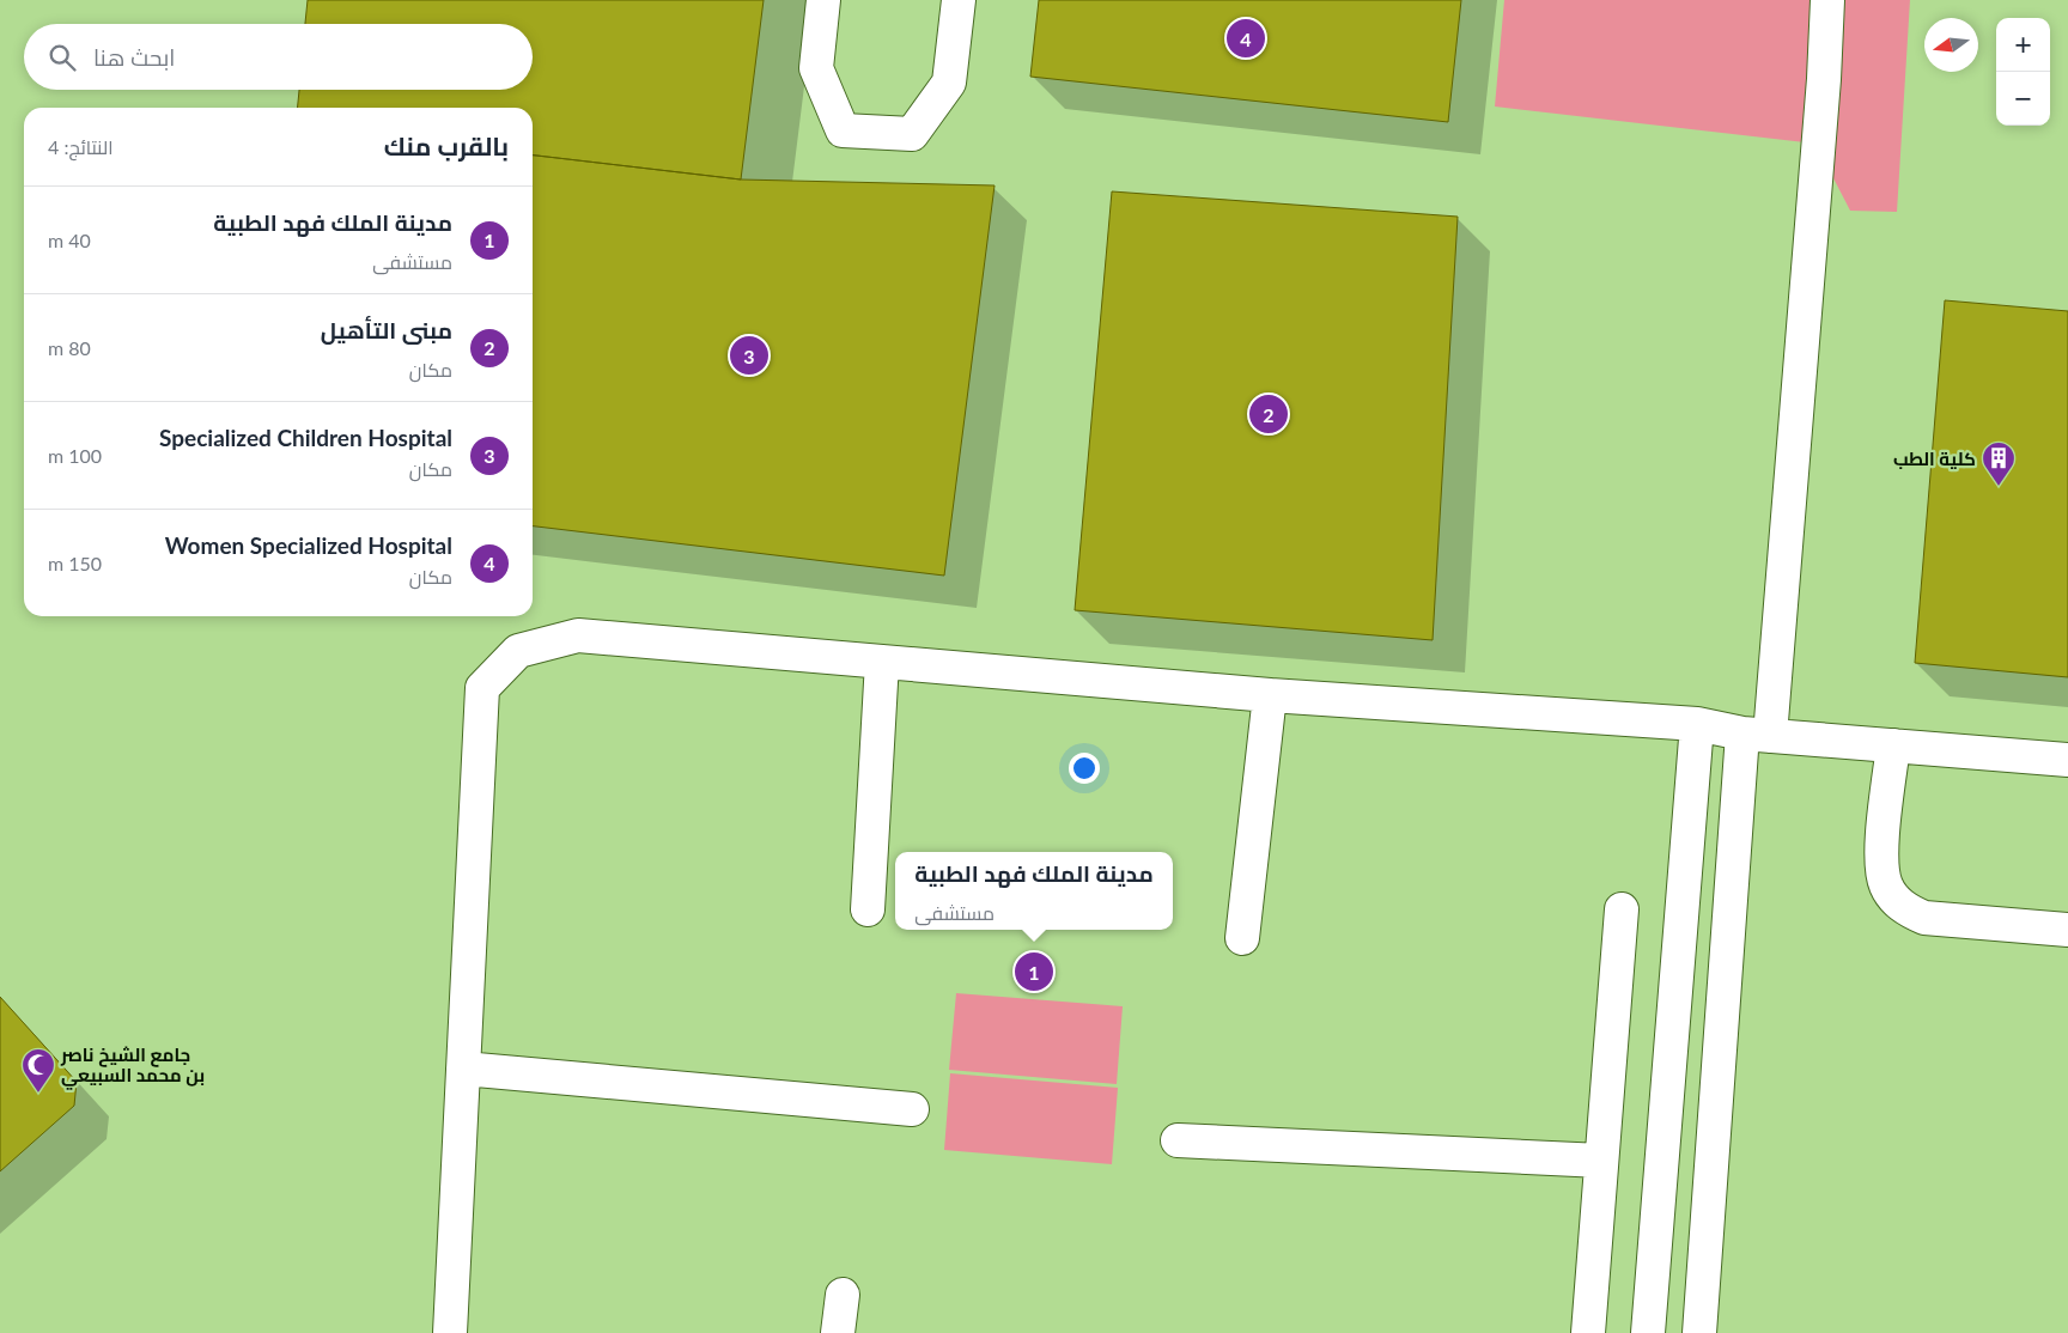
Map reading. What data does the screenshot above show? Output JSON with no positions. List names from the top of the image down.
{
  "places": {
    "building": ["كلية الطب"],
    "mosque": ["جامع الشيخ ناصر بن محمد السبيعي"]
  },
  "north": "left",
  "page": {
    "pins": [
      "4",
      "3",
      "2",
      "1"
    ],
    "map_buttons": ["+", "−"],
    "search": "ابحث هنا",
    "heading": ["بالقرب منك", "النتائج: 4"],
    "list": [
      {
        "mark": "1",
        "name": "مدينة الملك فهد الطبية",
        "note": "مستشفى",
        "value": "40 m"
      },
      {
        "mark": "2",
        "name": "مبنى التأهيل",
        "note": "مكان",
        "value": "80 m"
      },
      {
        "mark": "3",
        "name": "Specialized Children Hospital",
        "note": "مكان",
        "value": "100 m"
      },
      {
        "mark": "4",
        "name": "Women Specialized Hospital",
        "note": "مكان",
        "value": "150 m"
      }
    ],
    "popup": ["مدينة الملك فهد الطبية", "مستشفى"]
  }
}
